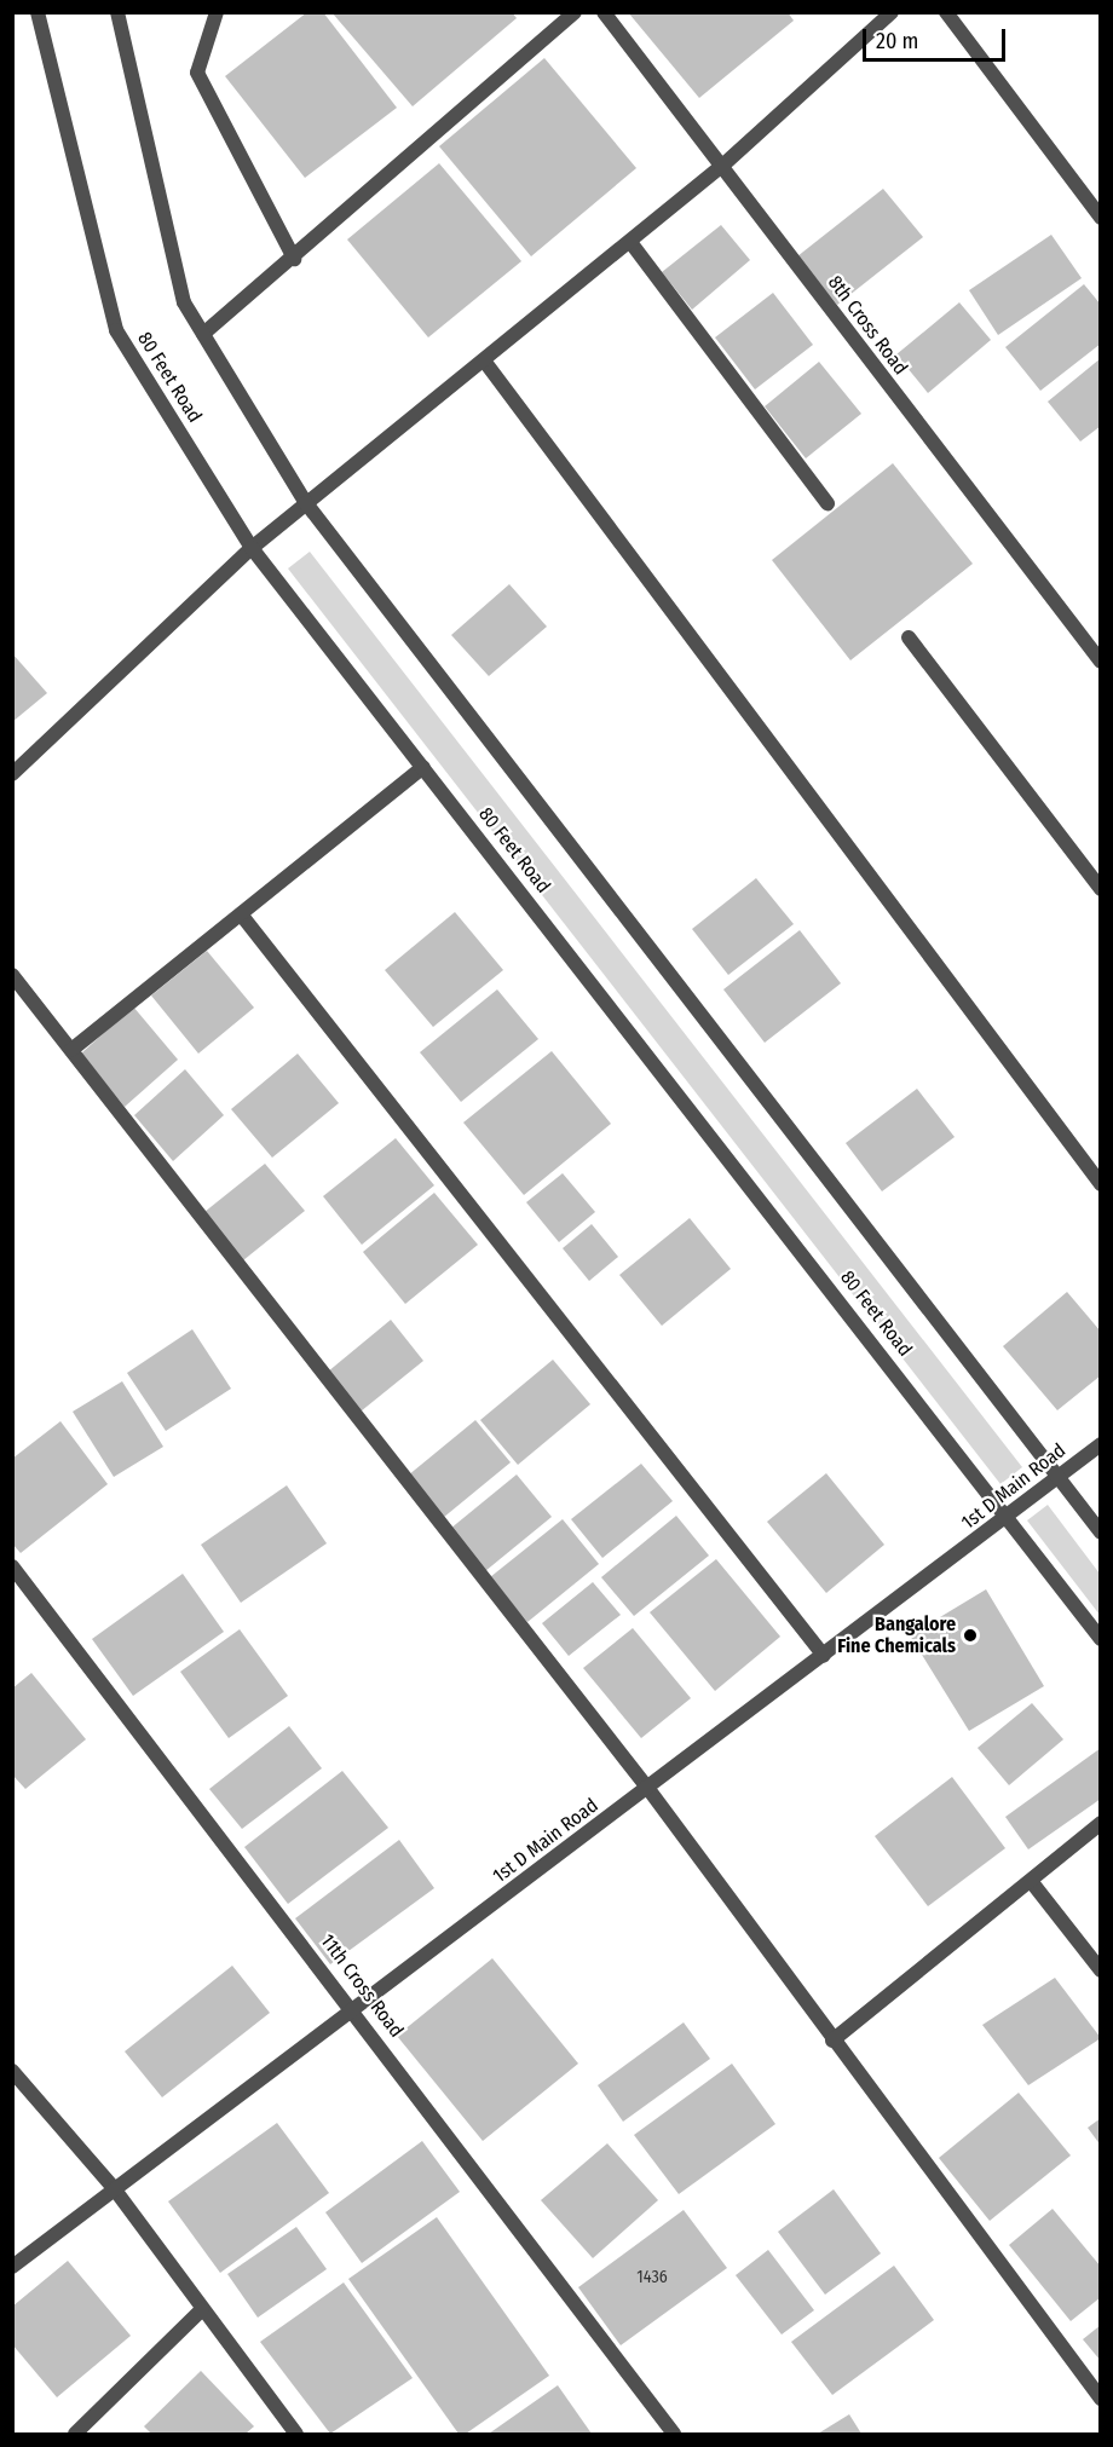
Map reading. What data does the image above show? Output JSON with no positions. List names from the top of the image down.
{
  "streets": {
    "street": [
      "8th Cross Road",
      "80 Feet Road",
      "1st D Main Road",
      "11th Cross Road"
    ]
  },
  "crossings": [
    ["80 Feet Road", "1st D Main Road"],
    ["1st D Main Road", "11th Cross Road"]
  ],
  "places": ["Bangalore Fine Chemicals"],
  "house_numbers": ["1436"],
  "scale_bar": "20 m"
}
